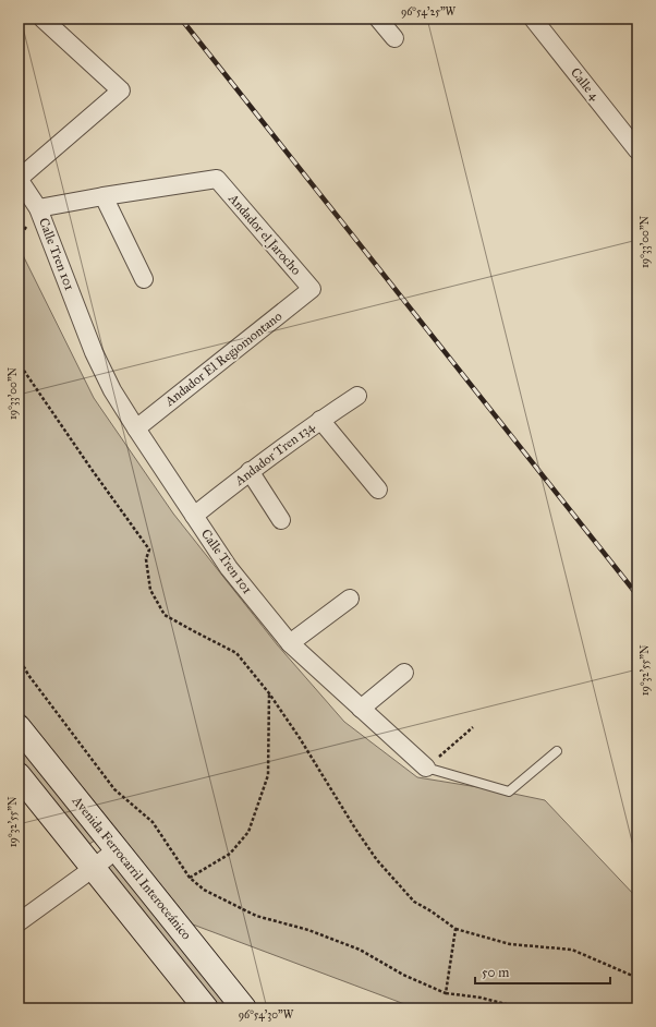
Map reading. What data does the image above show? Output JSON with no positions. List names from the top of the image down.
{
  "streets": {
    "main road": ["Avenida Ferrocarril Interoceánico"],
    "street": [
      "Calle 4",
      "Andador el Jarocho",
      "Calle Tren 101",
      "Andador El Regiomontano",
      "Andador Tren 134"
    ]
  },
  "crossings": [
    ["Andador el Jarocho", "Andador El Regiomontano"],
    ["Calle Tren 101", "Andador El Regiomontano"],
    ["Calle Tren 101", "Andador Tren 134"]
  ],
  "scale_bar": "50 m",
  "coordinates": [
    "96°54'25\"W",
    "19°33'00\"N",
    "19°32'55\"N",
    "96°54'30\"W"
  ]
}
